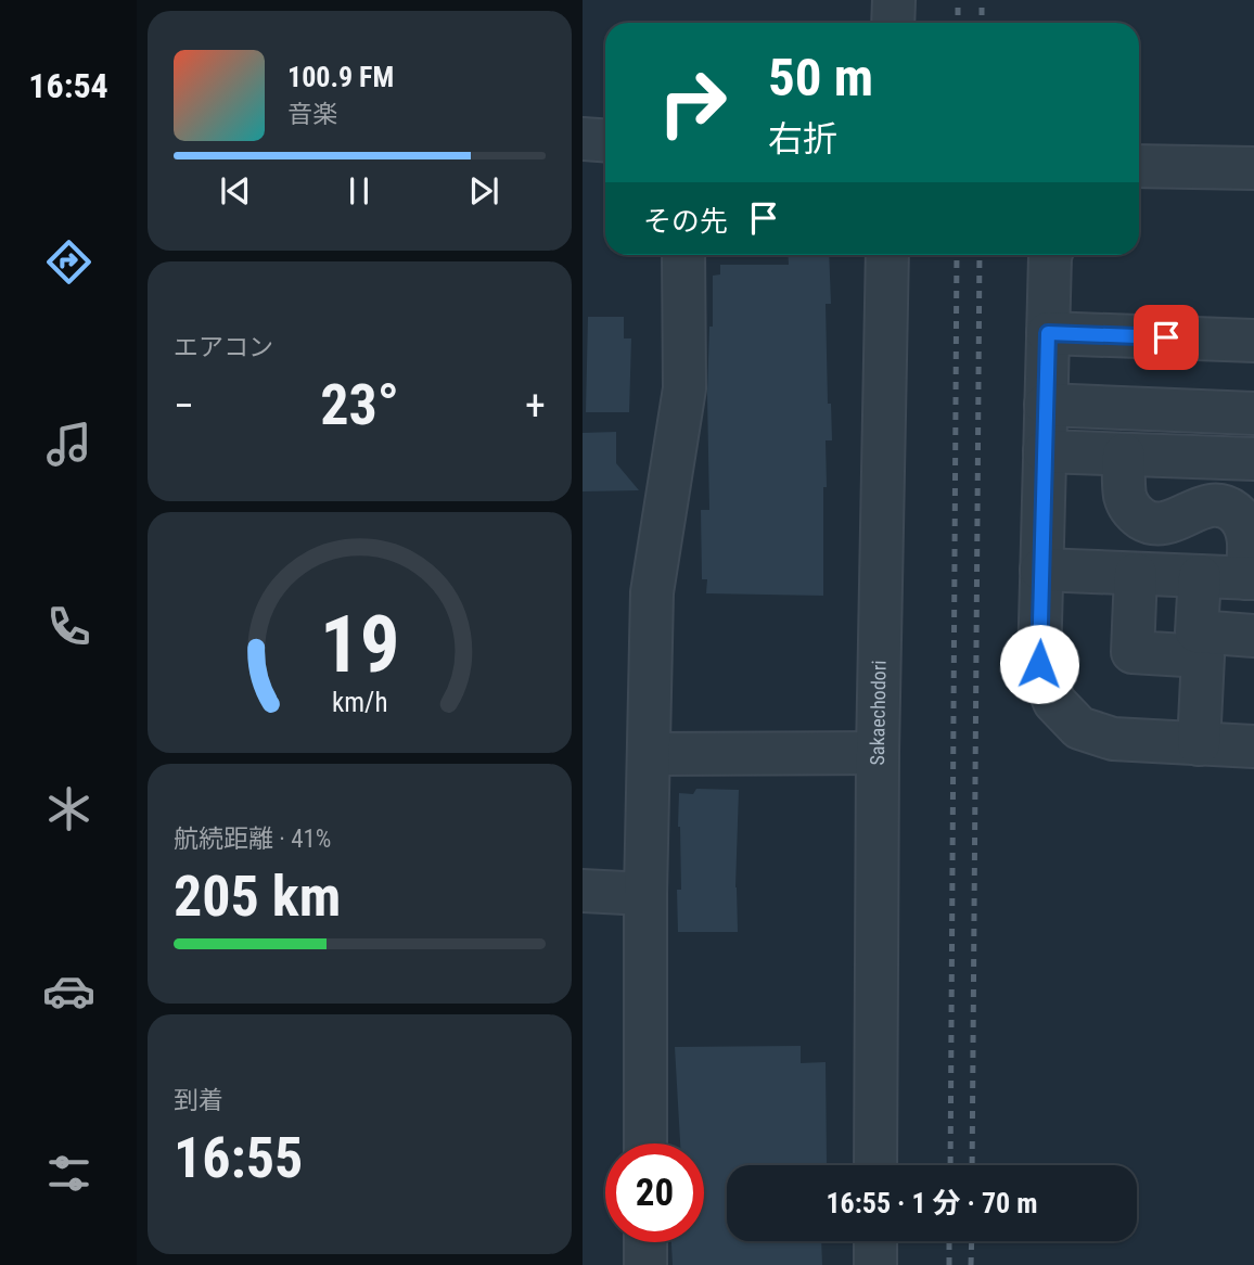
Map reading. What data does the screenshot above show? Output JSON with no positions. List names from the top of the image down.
{
  "streets": {
    "street": ["Sakaechodori"]
  },
  "page": {
    "tabs": "16:54",
    "turn": ["50 m", "右折"],
    "song": ["100.9 FM", "音楽"],
    "then": "その先",
    "tile": [
      "エアコン",
      ["航続距離 · 41%", "205 km"],
      ["到着", "16:55"]
    ],
    "heat": ["−", "23°", "+"],
    "limit": "20",
    "trip": "16:55 · 1 分 · 70 m",
    "gauge": ["19", "km/h"]
  }
}
